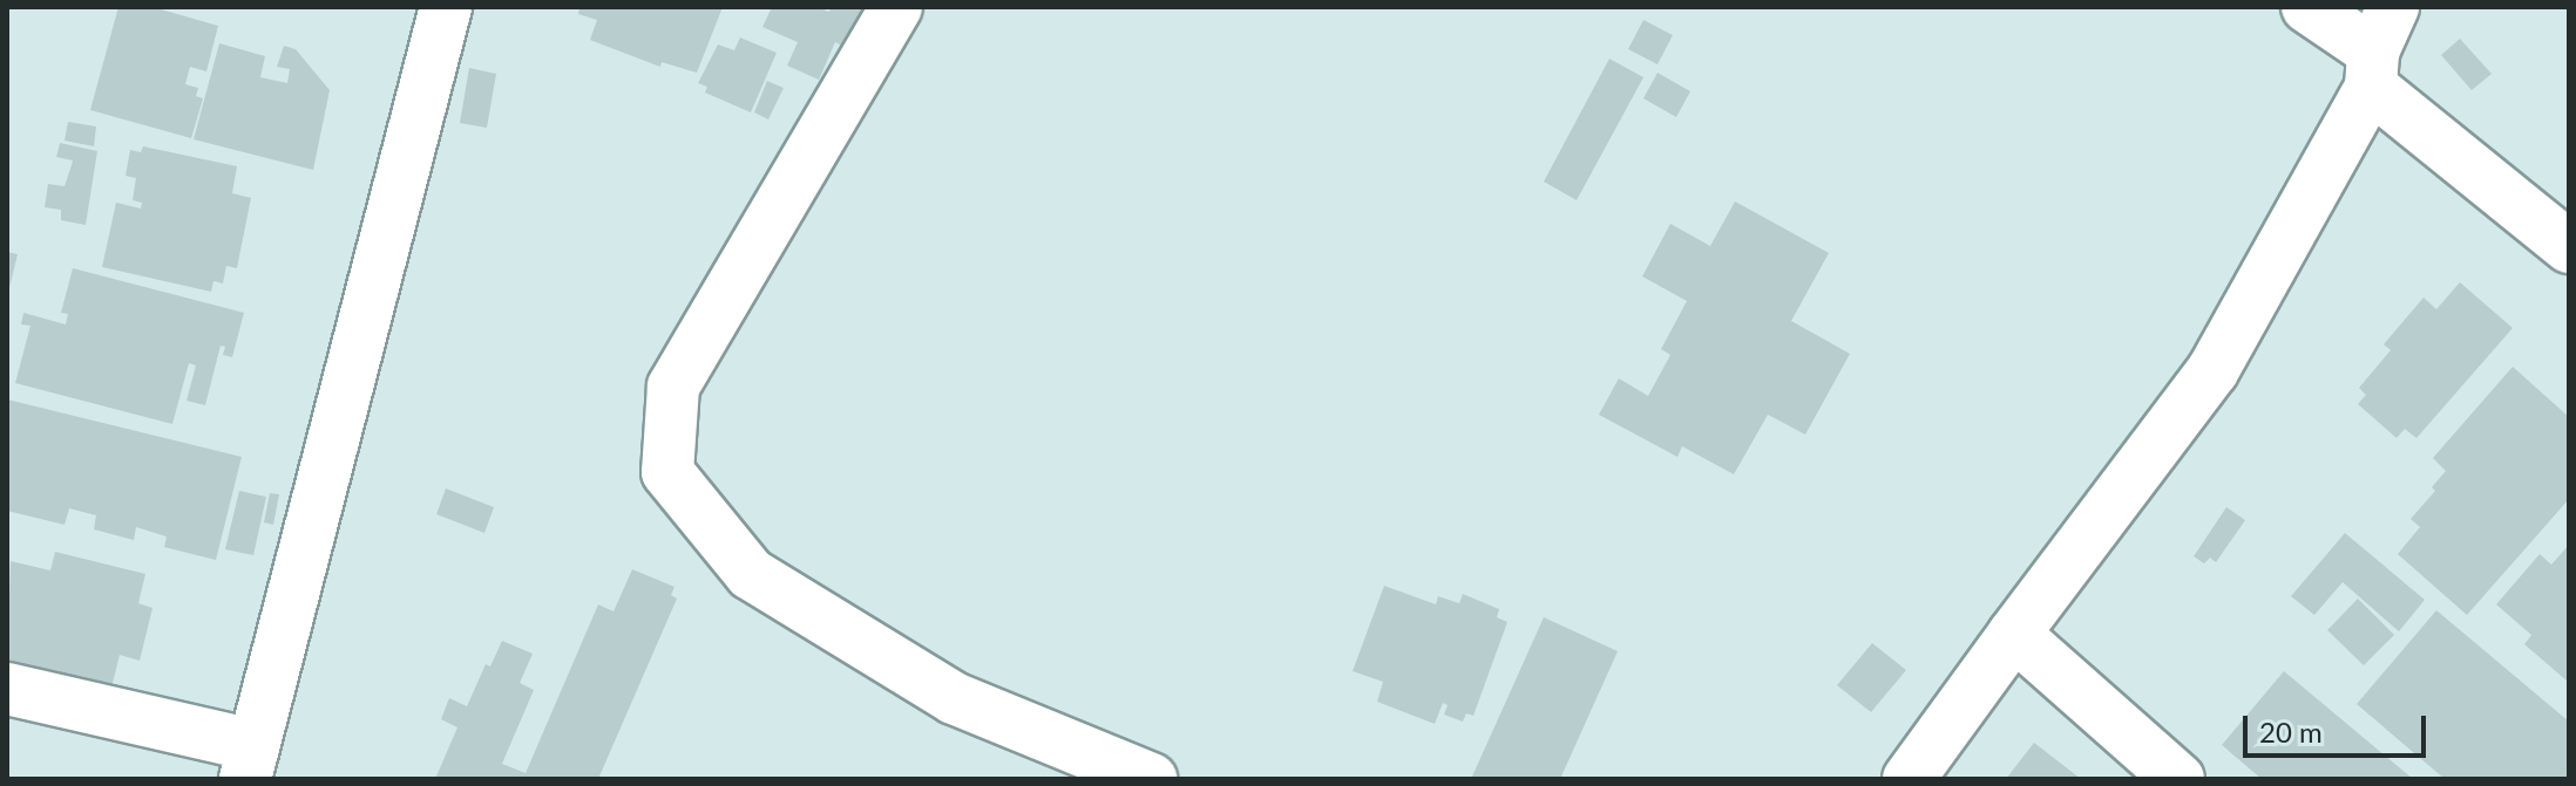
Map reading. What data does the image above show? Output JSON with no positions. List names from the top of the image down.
{
  "scale_bar": "20 m"
}
